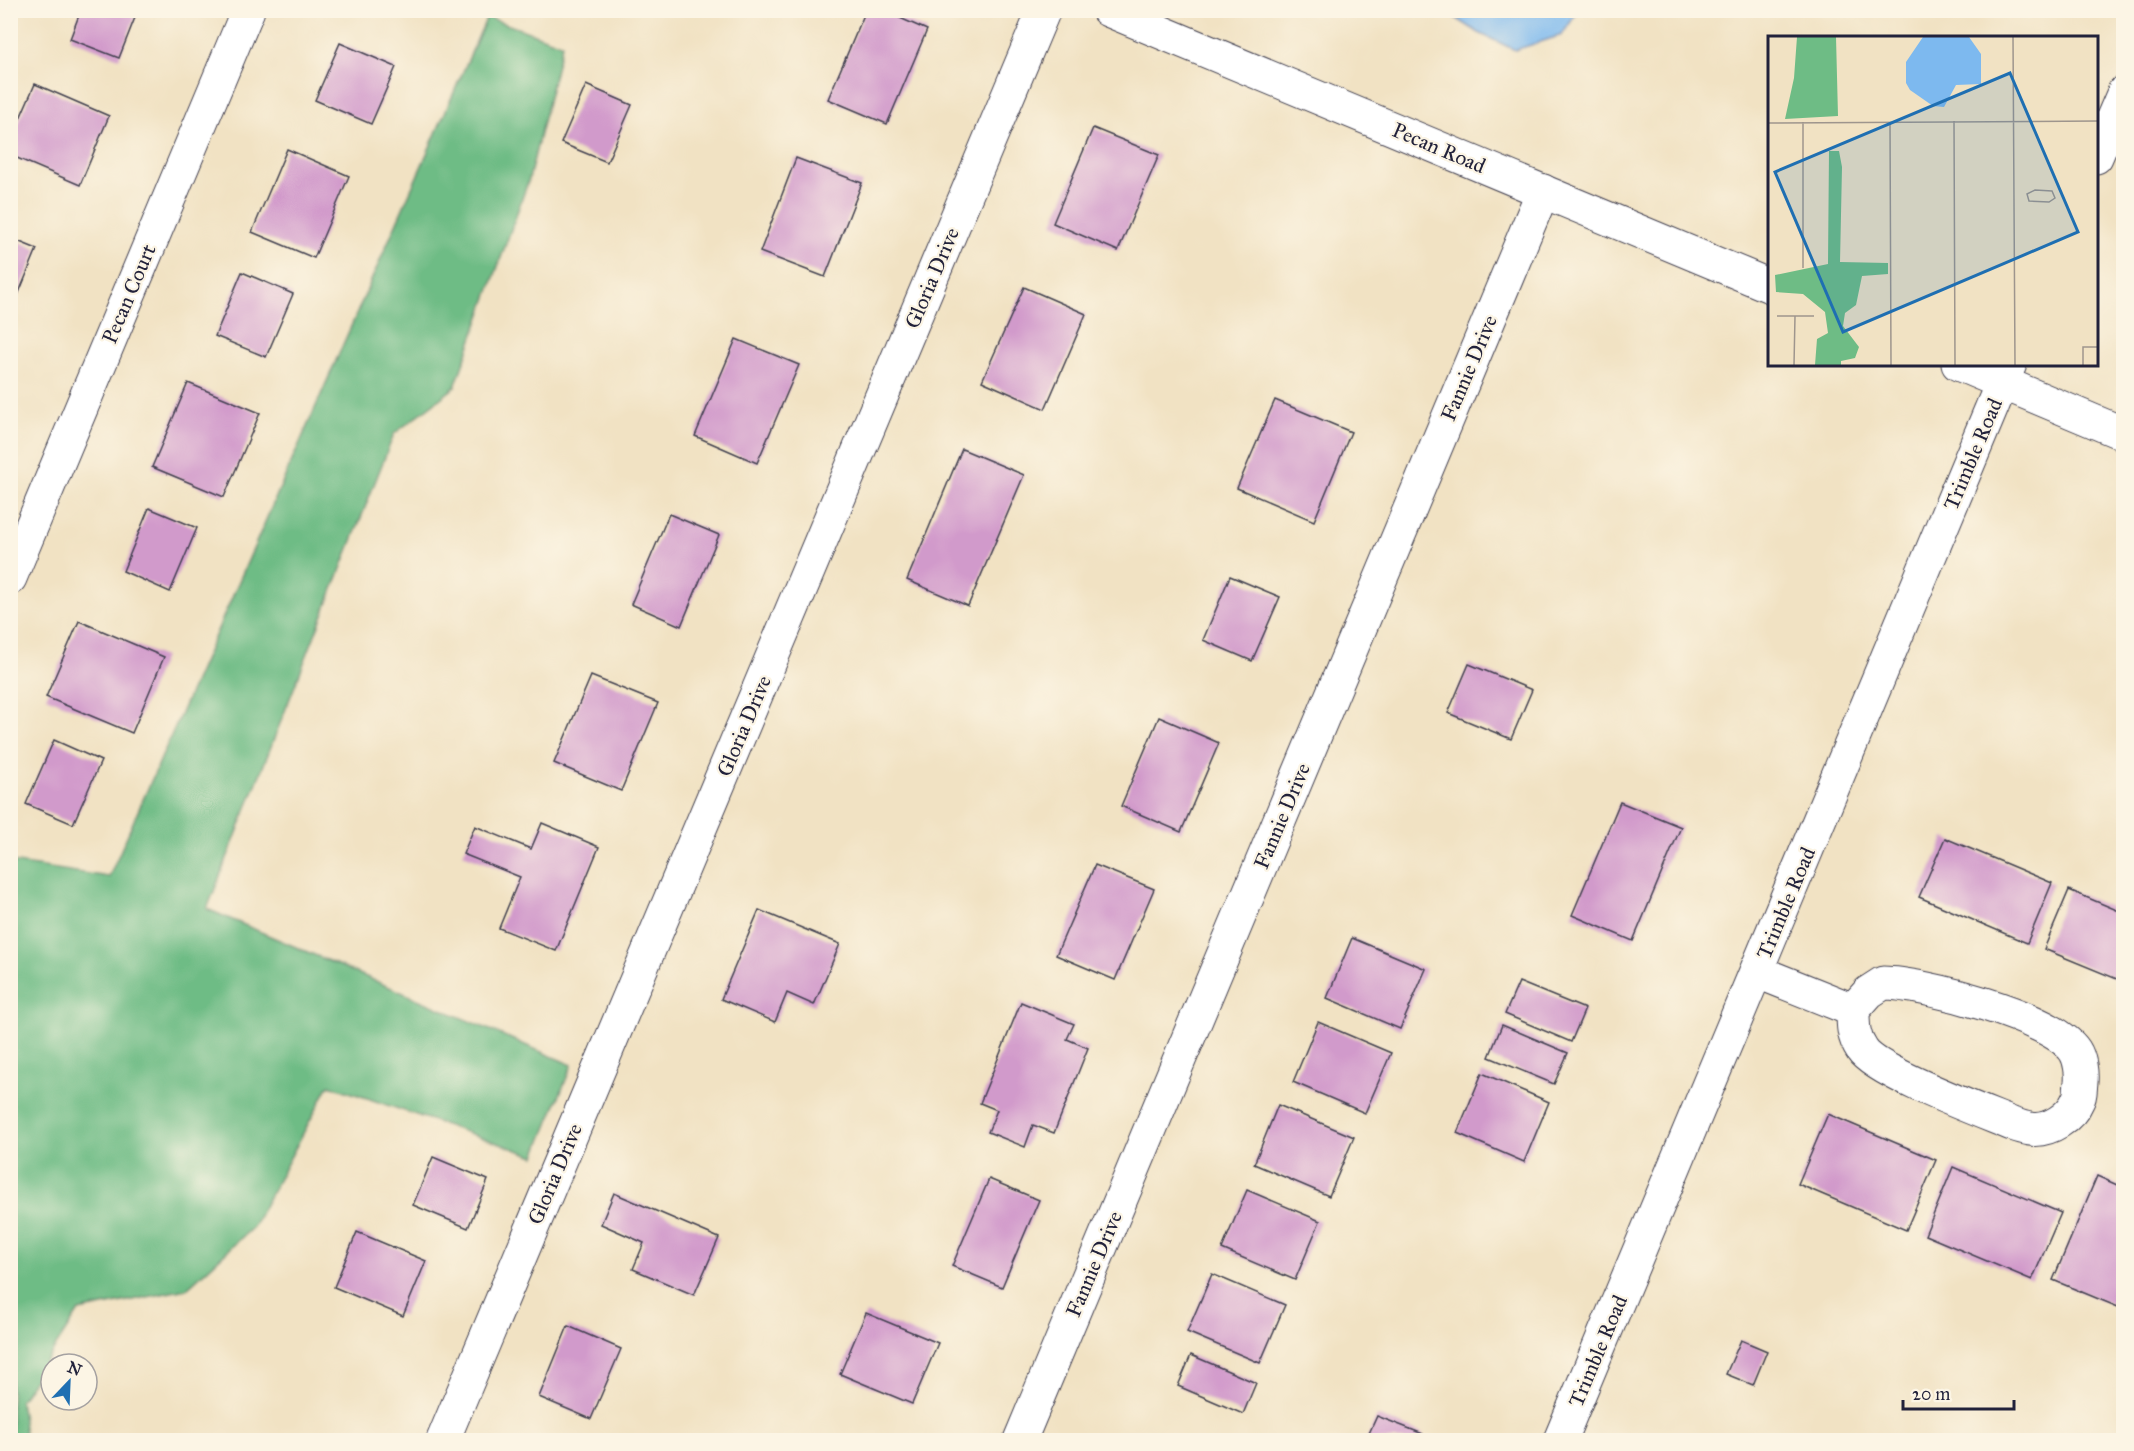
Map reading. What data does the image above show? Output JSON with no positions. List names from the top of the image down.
{
  "streets": {
    "street": [
      "Pecan Road",
      "Gloria Drive",
      "Pecan Court",
      "Fannie Drive",
      "Trimble Road"
    ]
  },
  "crossings": [
    ["Pecan Road", "Fannie Drive"]
  ],
  "scale_bar": "20 m",
  "north": "top right"
}
